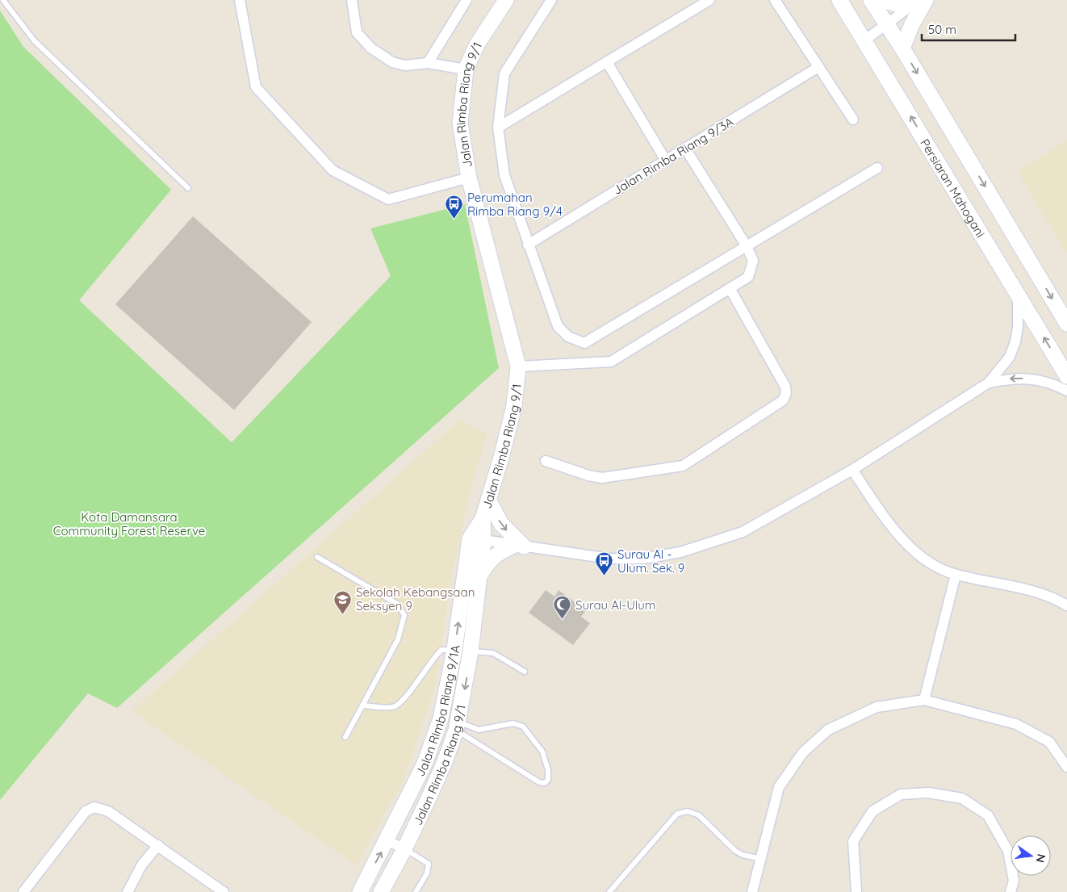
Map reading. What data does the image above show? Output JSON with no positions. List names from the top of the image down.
{
  "streets": {
    "street": [
      "Jalan Rimba Riang 9/1",
      "Jalan Rimba Riang 9/3A",
      "Persiaran Mahogani",
      "Jalan Rimba Riang 9/1A"
    ]
  },
  "crossings": [
    ["Jalan Rimba Riang 9/1", "Jalan Rimba Riang 9/1A"]
  ],
  "one_way": ["Jalan Rimba Riang 9/1A"],
  "parks": ["Kota Damansara Community Forest Reserve"],
  "places": {
    "bus stop": ["Perumahan Rimba Riang 9/4", "Surau Al - Ulum. Sek. 9"],
    "school or university": ["Sekolah Kebangsaan Seksyen 9"],
    "mosque": ["Surau Al-Ulum"]
  },
  "scale_bar": "50 m",
  "north": "right"
}
